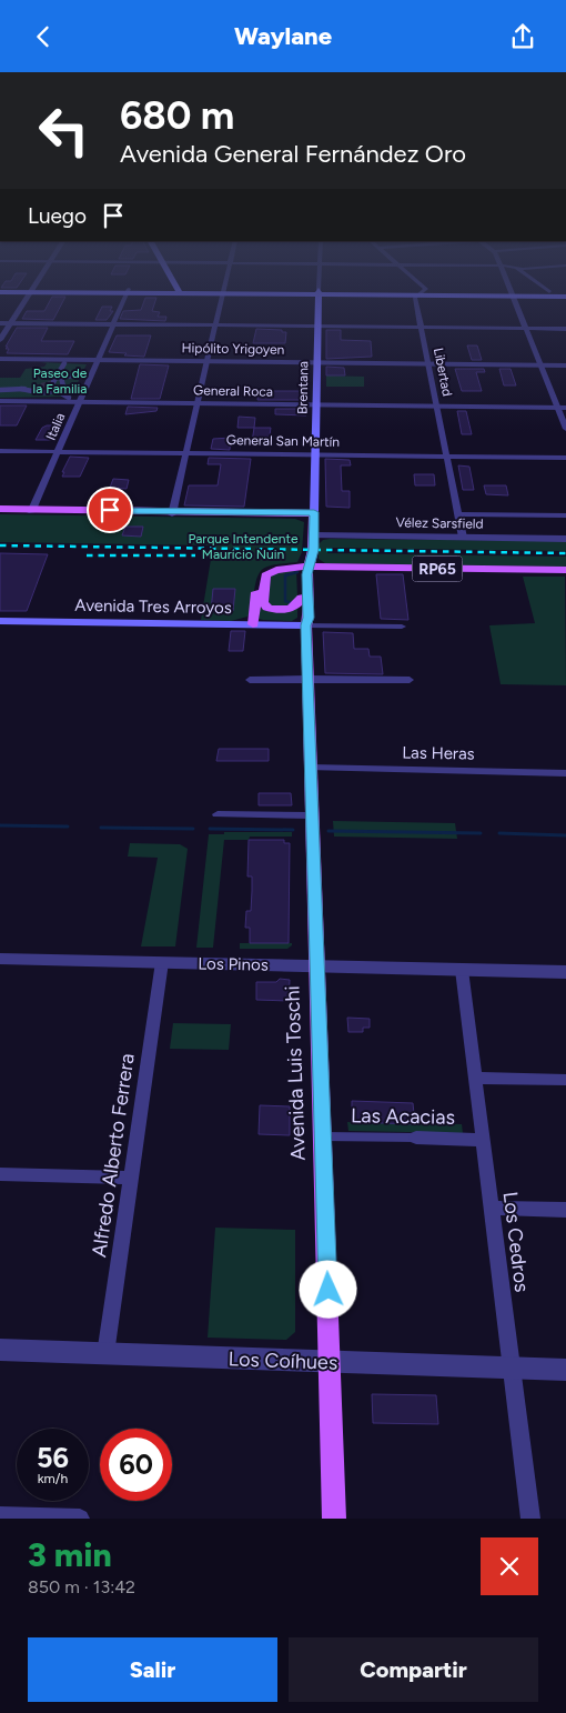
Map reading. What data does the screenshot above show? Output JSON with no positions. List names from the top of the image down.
{
  "streets": {
    "main road": [
      "Brentana",
      "RP65",
      "Avenida Tres Arroyos",
      "Avenida Luis Toschi"
    ],
    "street": [
      "Hipólito Yrigoyen",
      "Libertad",
      "General Roca",
      "Italia",
      "General San Martín",
      "Vélez Sarsfield",
      "Las Heras",
      "Los Pinos",
      "Las Acacias",
      "Alfredo Alberto Ferrera",
      "Los Cedros",
      "Los Coíhues"
    ]
  },
  "crossings": [
    ["Hipólito Yrigoyen", "Libertad"],
    ["Hipólito Yrigoyen", "Brentana"],
    ["Hipólito Yrigoyen", "Italia"],
    ["Libertad", "General Roca"],
    ["Libertad", "General San Martín"],
    ["Libertad", "Vélez Sarsfield"],
    ["Brentana", "General Roca"],
    ["Brentana", "General San Martín"],
    ["Brentana", "Vélez Sarsfield"],
    ["Brentana", "Avenida Luis Toschi"],
    ["General Roca", "Italia"],
    ["Italia", "General San Martín"],
    ["Vélez Sarsfield", "Avenida Luis Toschi"],
    ["RP65", "Avenida Luis Toschi"],
    ["Avenida Tres Arroyos", "Avenida Luis Toschi"],
    ["Las Heras", "Avenida Luis Toschi"],
    ["Los Pinos", "Avenida Luis Toschi"],
    ["Los Pinos", "Alfredo Alberto Ferrera"],
    ["Los Pinos", "Los Cedros"],
    ["Avenida Luis Toschi", "Las Acacias"],
    ["Avenida Luis Toschi", "Los Coíhues"],
    ["Las Acacias", "Los Cedros"],
    ["Alfredo Alberto Ferrera", "Los Coíhues"],
    ["Los Cedros", "Los Coíhues"]
  ],
  "parks": ["Paseo de la Familia", "Parque Intendente Mauricio Nuin"],
  "page": {
    "header": "Waylane",
    "turn": ["680 m", "Avenida General Fernández Oro"],
    "then": "Luego",
    "speed": "56 km/h",
    "limit": "60",
    "heading": ["3 min", "850 m · 13:42"],
    "buttons": ["Salir", "Compartir"]
  }
}
